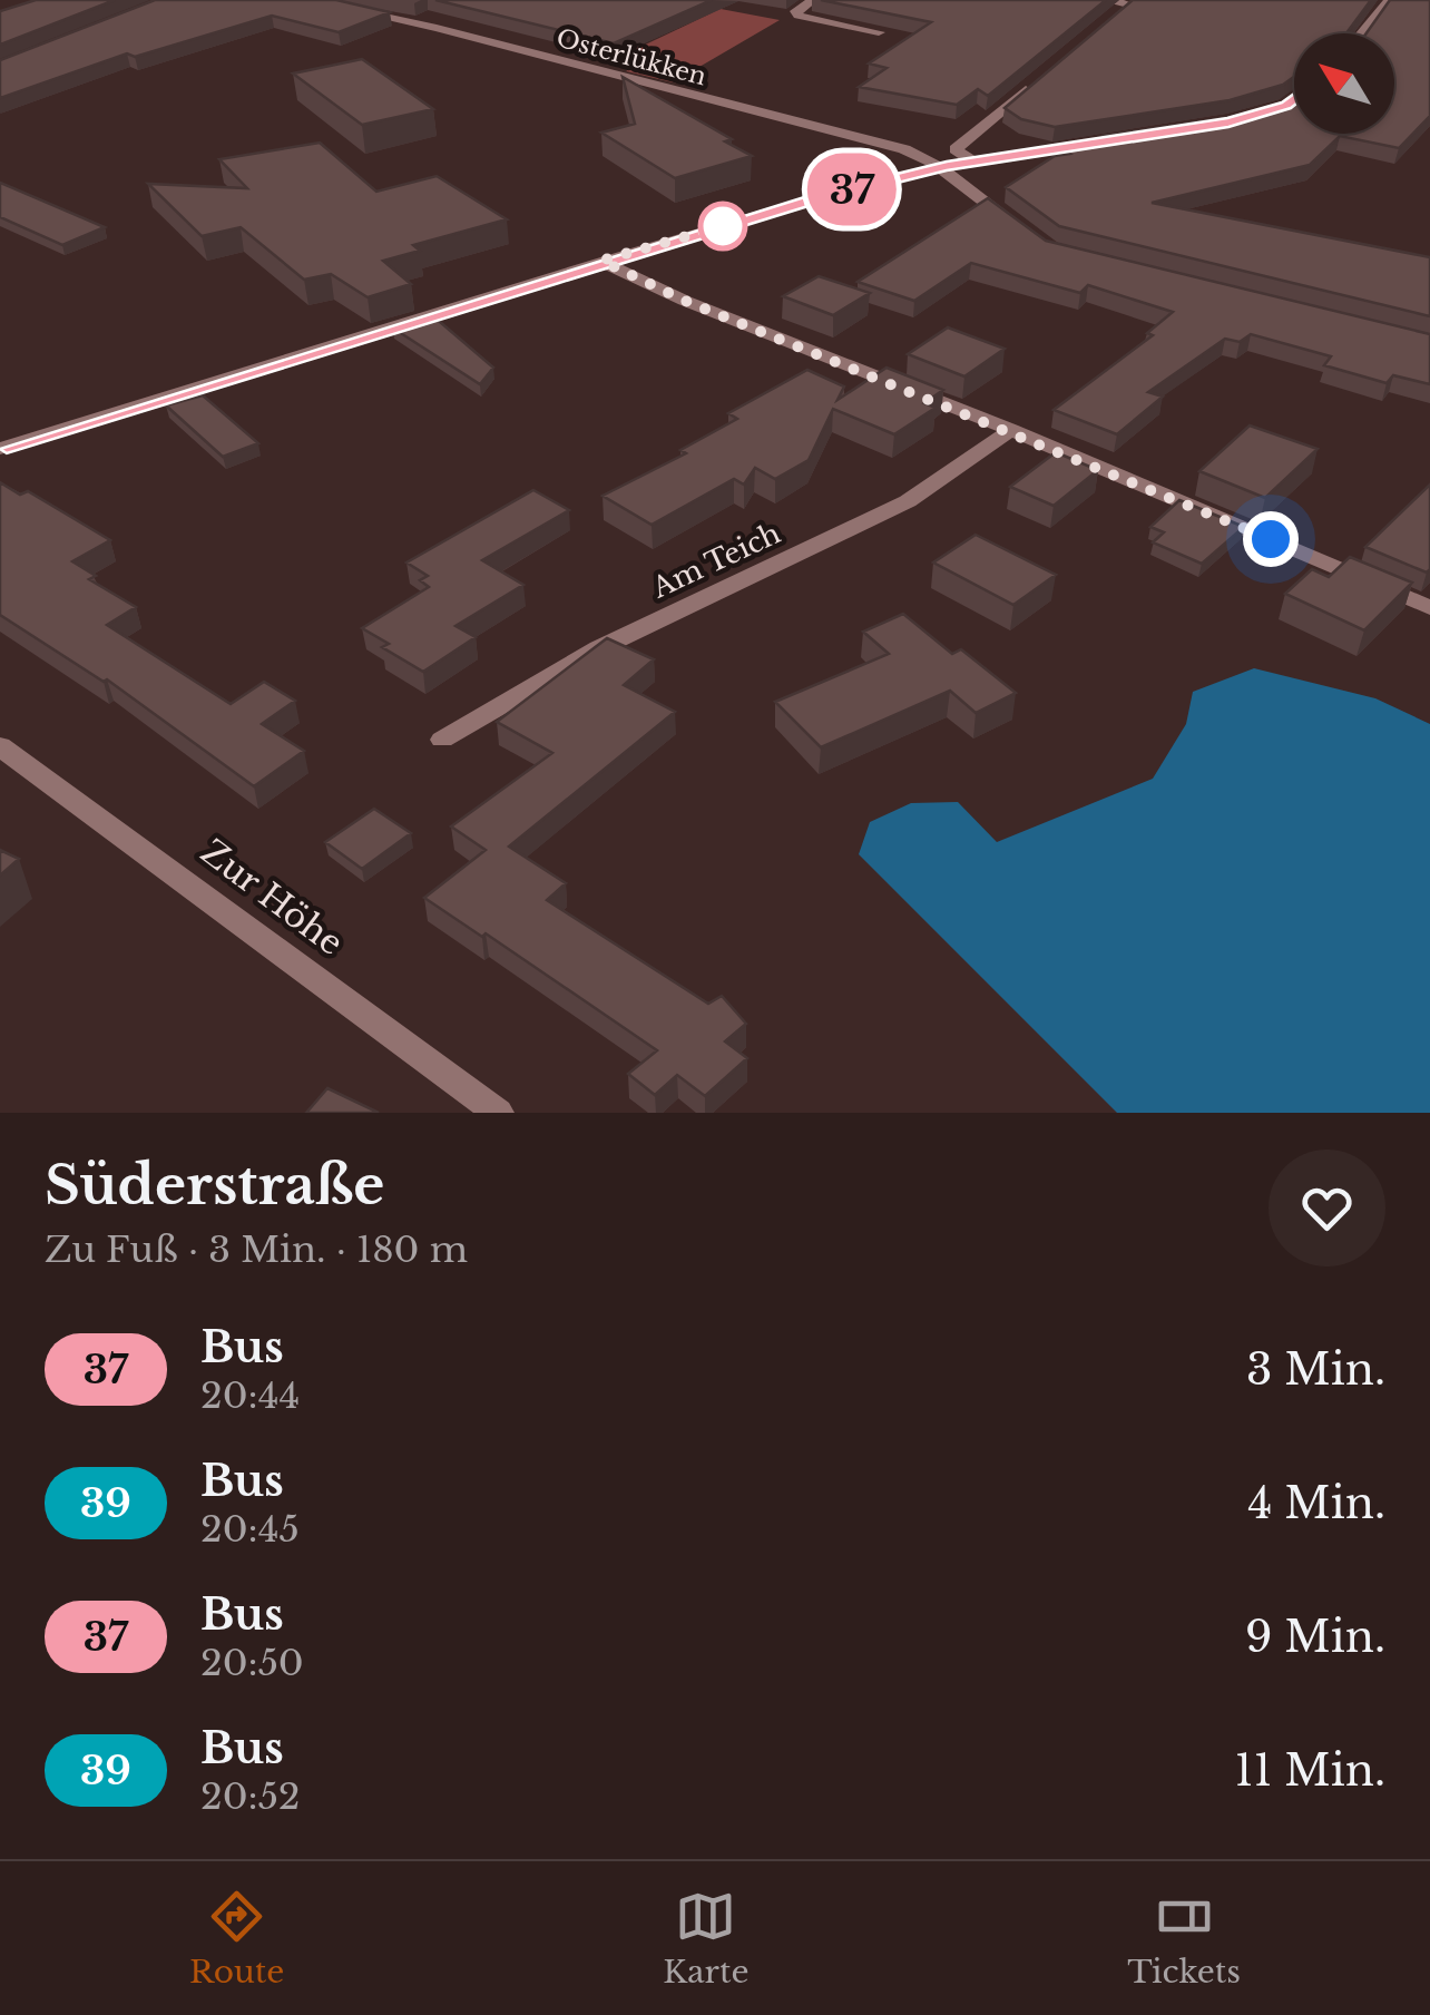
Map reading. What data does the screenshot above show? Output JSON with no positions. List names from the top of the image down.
{
  "streets": {
    "street": ["Osterlükken", "Am Teich", "Zur Höhe"]
  },
  "lines": ["bus line 37"],
  "north": "top left",
  "page": {
    "on_map": "37",
    "heading": ["Süderstraße", "Zu Fuß · 3 Min. · 180 m"],
    "list": [
      {
        "mark": "37",
        "name": "Bus",
        "note": "20:44",
        "value": "3 Min."
      },
      {
        "mark": "39",
        "name": "Bus",
        "note": "20:45",
        "value": "4 Min."
      },
      {
        "mark": "37",
        "name": "Bus",
        "note": "20:50",
        "value": "9 Min."
      },
      {
        "mark": "39",
        "name": "Bus",
        "note": "20:52",
        "value": "11 Min."
      }
    ],
    "tabs": ["Route", "Karte", "Tickets"]
  }
}
